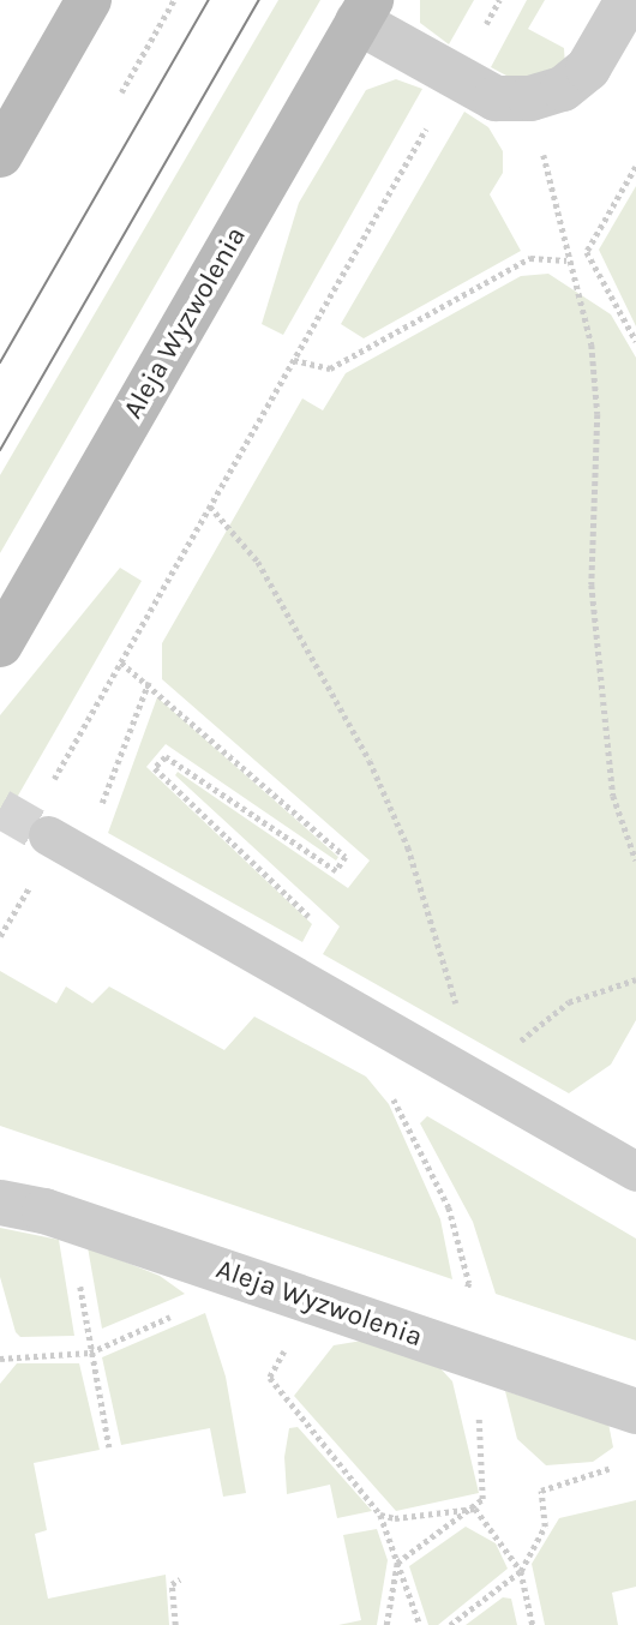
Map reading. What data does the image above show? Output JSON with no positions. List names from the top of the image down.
{
  "streets": {
    "main road": ["Aleja Wyzwolenia"]
  }
}
